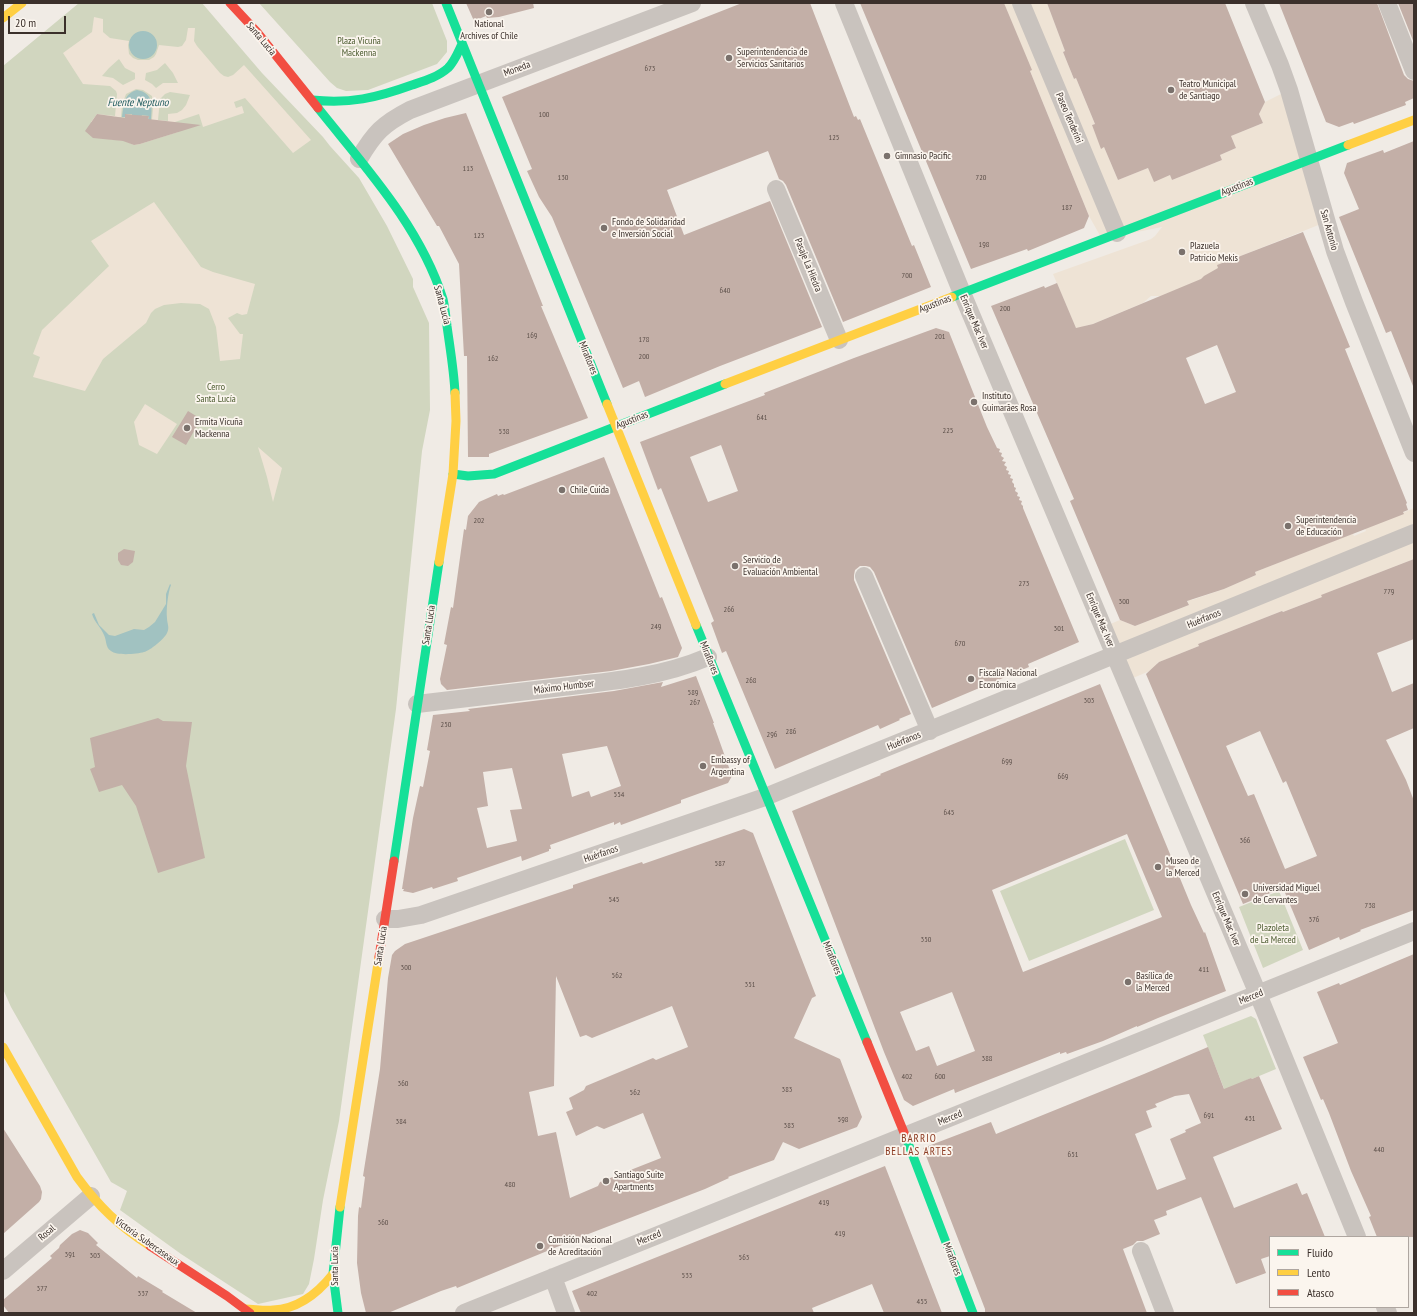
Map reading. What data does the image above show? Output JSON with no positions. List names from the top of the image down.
{
  "streets": {
    "main road": [
      "Santa Lucía",
      "Agustinas",
      "Miraflores",
      "Victoria Subercaseaux"
    ],
    "street": [
      "Moneda",
      "Paseo Tenderini",
      "San Antonio",
      "Pasaje La Hiedra",
      "Enrique Mac Iver",
      "Huérfanos",
      "Máximo Humbser",
      "Merced",
      "Rosal"
    ]
  },
  "crossings": [
    ["Santa Lucía", "Moneda"],
    ["Santa Lucía", "Agustinas"],
    ["Santa Lucía", "Huérfanos"],
    ["Santa Lucía", "Máximo Humbser"],
    ["Moneda", "Miraflores"],
    ["Paseo Tenderini", "Agustinas"],
    ["Agustinas", "San Antonio"],
    ["Agustinas", "Pasaje La Hiedra"],
    ["Agustinas", "Enrique Mac Iver"],
    ["Agustinas", "Miraflores"],
    ["Enrique Mac Iver", "Huérfanos"],
    ["Enrique Mac Iver", "Merced"],
    ["Miraflores", "Huérfanos"],
    ["Miraflores", "Máximo Humbser"],
    ["Miraflores", "Merced"],
    ["Rosal", "Victoria Subercaseaux"]
  ],
  "districts": ["BARRIO BELLAS ARTES"],
  "water": ["Fuente Neptuno"],
  "parks": ["Plaza Vicuña Mackenna", "Cerro Santa Lucía", "Plazoleta de La Merced"],
  "places": [
    "National Archives of Chile",
    "Superintendencia de Servicios Sanitarios",
    "Teatro Municipal de Santiago",
    "Gimnasio Pacific",
    "Fondo de Solidaridad e Inversión Social",
    "Plazuela Patricio Mekis",
    "Instituto Guimarães Rosa",
    "Ermita Vicuña Mackenna",
    "Chile Cuida",
    "Superintendencia de Educación",
    "Servicio de Evaluación Ambiental",
    "Fiscalía Nacional Económica",
    "Embassy of Argentina",
    "Museo de la Merced",
    "Universidad Miguel de Cervantes",
    "Basílica de la Merced",
    "Santiago Suite Apartments",
    "Comisión Nacional de Acreditación"
  ],
  "house_numbers": [
    "673",
    "100",
    "125",
    "113",
    "130",
    "720",
    "187",
    "123",
    "198",
    "700",
    "640",
    "200",
    "169",
    "201",
    "178",
    "200",
    "162",
    "641",
    "225",
    "538",
    "202",
    "273",
    "779",
    "300",
    "266",
    "249",
    "301",
    "670",
    "268",
    "589",
    "303",
    "267",
    "250",
    "286",
    "296",
    "699",
    "669",
    "554",
    "645",
    "366",
    "587",
    "545",
    "738",
    "376",
    "350",
    "300",
    "411",
    "562",
    "351",
    "388",
    "402",
    "600",
    "360",
    "383",
    "562",
    "691",
    "431",
    "598",
    "384",
    "383",
    "440",
    "651",
    "480",
    "419",
    "360",
    "419",
    "391",
    "303",
    "563",
    "533",
    "377",
    "337",
    "402",
    "455"
  ],
  "legend": ["Fluido", "Lento", "Atasco"],
  "scale_bar": "20 m"
}
